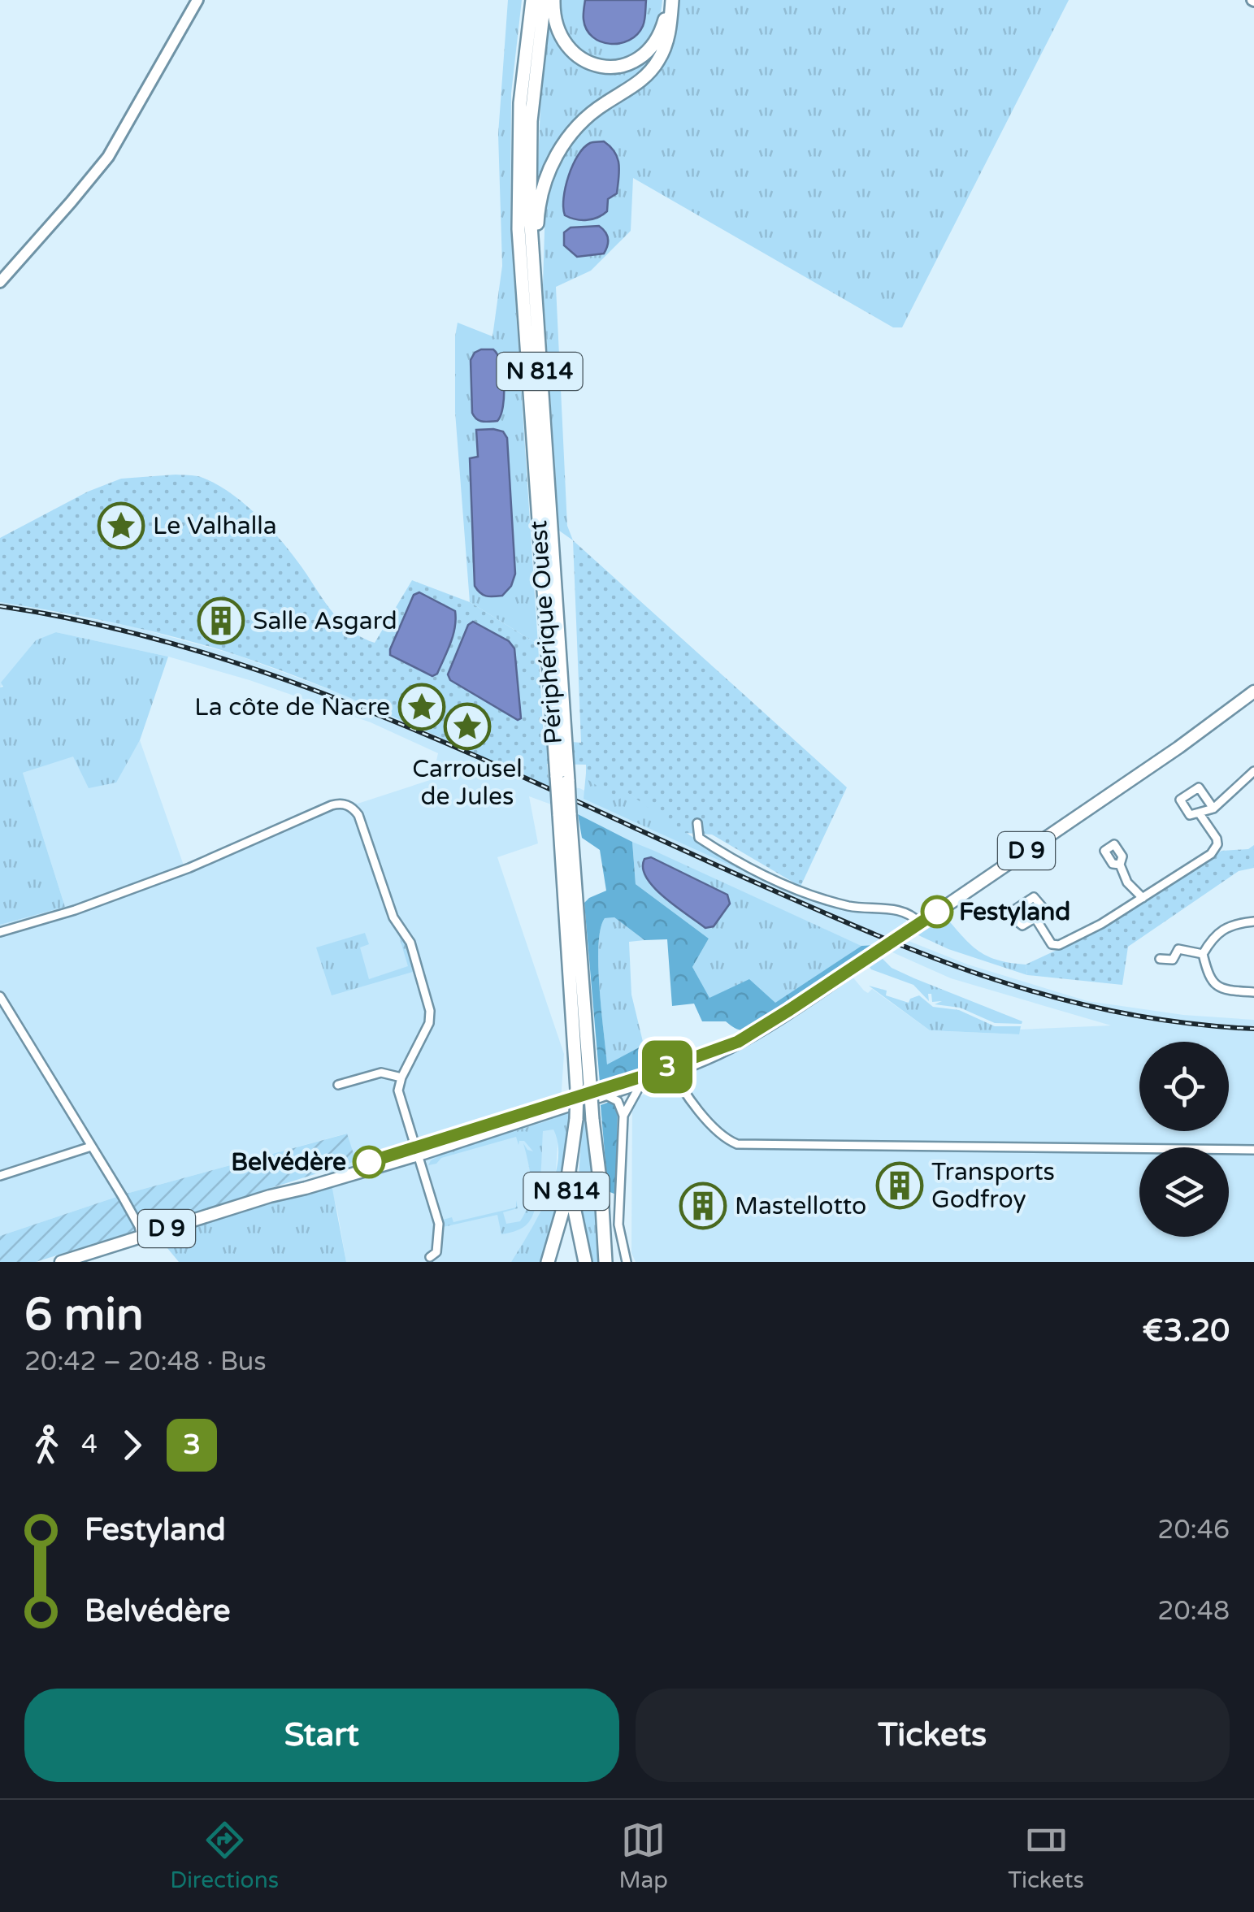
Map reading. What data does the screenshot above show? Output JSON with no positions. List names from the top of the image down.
{
  "streets": {
    "highway": ["N 814", "Périphérique Ouest"],
    "main road": ["D 9"]
  },
  "crossings": [
    ["Périphérique Ouest", "D 9"]
  ],
  "places": {
    "place": ["Le Valhalla", "La côte de Nacre", "Carrousel de Jules"],
    "building": ["Salle Asgard", "Transports Godfroy", "Mastellotto"],
    "other": ["Festyland", "Belvédère"]
  },
  "lines": ["bus line 3"],
  "page": {
    "on_map": "3",
    "heading": ["6 min", "20:42 – 20:48 · Bus", "€3.20"],
    "legs": ["4", "3"],
    "list": [
      {
        "name": "Festyland",
        "value": "20:46"
      },
      {
        "name": "Belvédère",
        "value": "20:48"
      }
    ],
    "buttons": ["Start", "Tickets"],
    "tabs": ["Directions", "Map", "Tickets"]
  }
}
